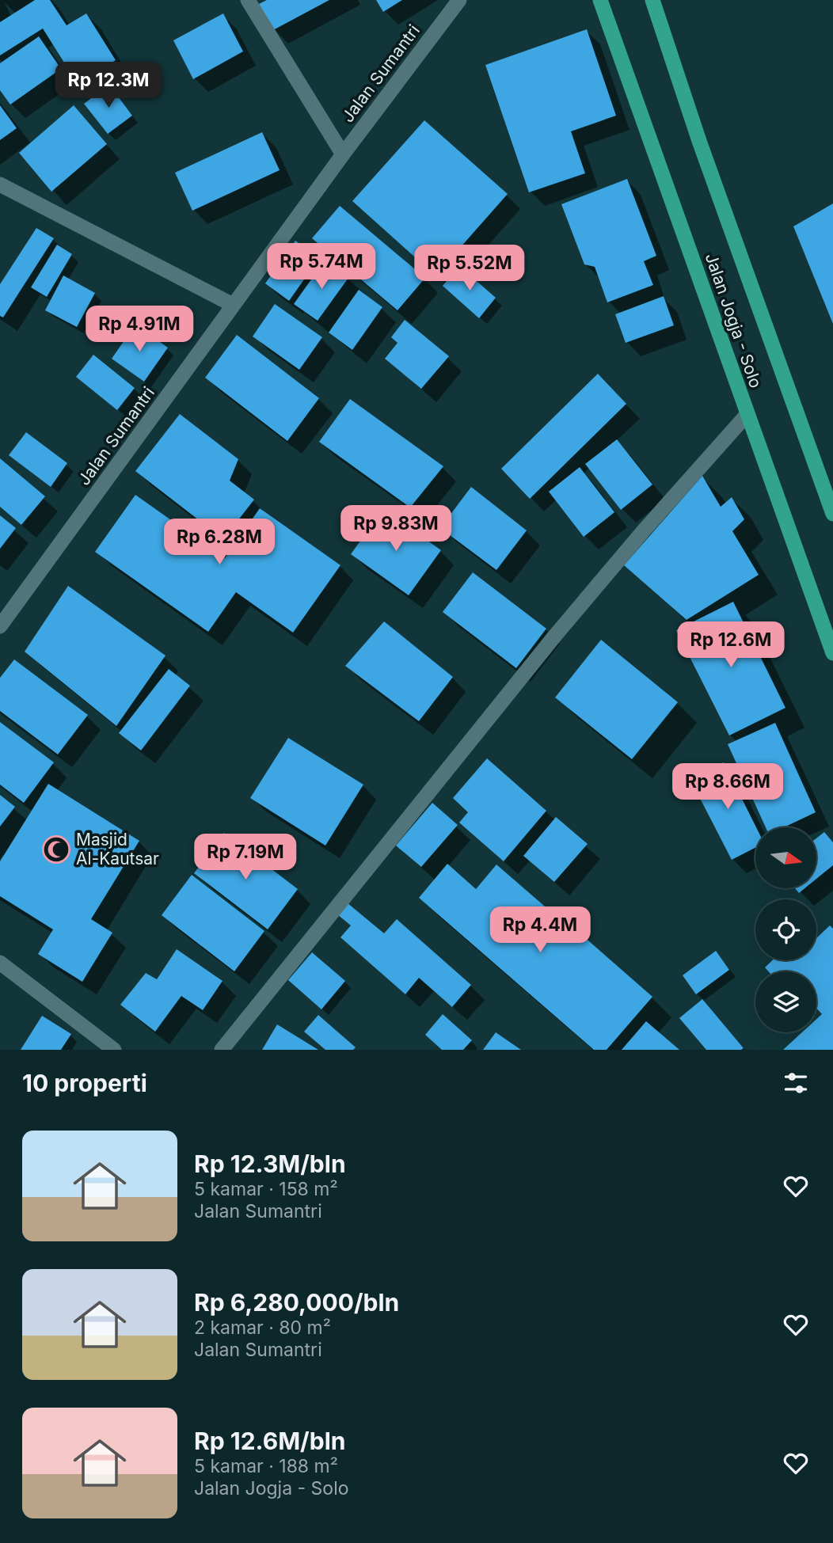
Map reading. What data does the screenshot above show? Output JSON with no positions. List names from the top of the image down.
{
  "streets": {
    "highway": ["Jalan Jogja - Solo"],
    "street": ["Jalan Sumantri"]
  },
  "places": {
    "mosque": ["Masjid Al-Kautsar"]
  },
  "north": "right",
  "page": {
    "price": [
      "Rp 12.3M",
      "Rp 5.74M",
      "Rp 5.52M",
      "Rp 4.91M",
      "Rp 9.83M",
      "Rp 6.28M",
      "Rp 12.6M",
      "Rp 8.66M",
      "Rp 7.19M",
      "Rp 4.4M"
    ],
    "heading": "10 properti",
    "list": [
      {
        "name": "Rp 12.3M/bln",
        "note": "5 kamar · 158 m² · Jalan Sumantri"
      },
      {
        "name": "Rp 6,280,000/bln",
        "note": "2 kamar · 80 m² · Jalan Sumantri"
      },
      {
        "name": "Rp 12.6M/bln",
        "note": "5 kamar · 188 m² · Jalan Jogja - Solo"
      }
    ]
  }
}
